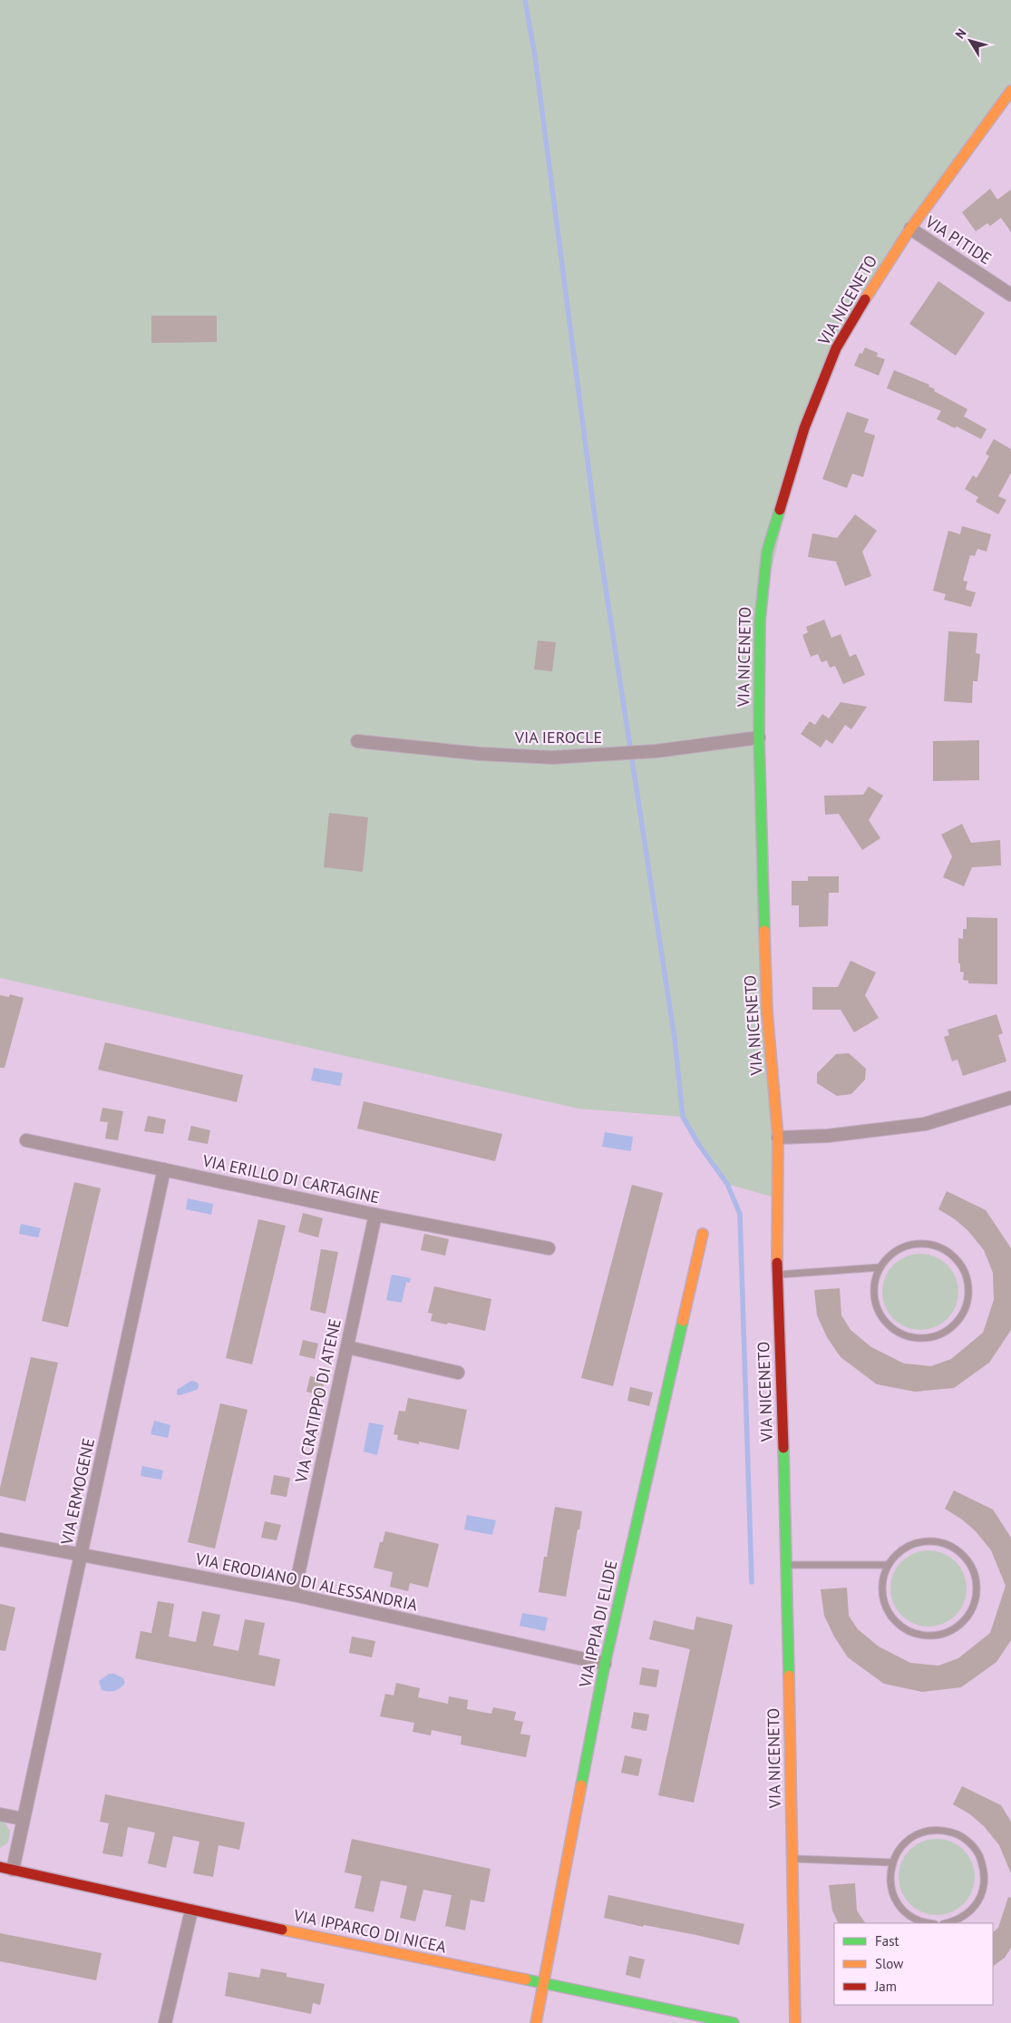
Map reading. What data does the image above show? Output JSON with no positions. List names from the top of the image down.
{
  "streets": {
    "street": [
      "VIA PITIDE",
      "VIA NICENETO",
      "VIA IEROCLE",
      "VIA ERILLO DI CARTAGINE",
      "VIA CRATIPPO DI ATENE",
      "VIA ERMOGENE",
      "VIA ERODIANO DI ALESSANDRIA",
      "VIA IPPIA DI ELIDE",
      "VIA IPPARCO DI NICEA"
    ]
  },
  "crossings": [
    ["VIA PITIDE", "VIA NICENETO"],
    ["VIA NICENETO", "VIA IEROCLE"],
    ["VIA ERILLO DI CARTAGINE", "VIA CRATIPPO DI ATENE"],
    ["VIA ERILLO DI CARTAGINE", "VIA ERMOGENE"],
    ["VIA CRATIPPO DI ATENE", "VIA ERODIANO DI ALESSANDRIA"],
    ["VIA ERMOGENE", "VIA ERODIANO DI ALESSANDRIA"],
    ["VIA ERMOGENE", "VIA IPPARCO DI NICEA"],
    ["VIA ERODIANO DI ALESSANDRIA", "VIA IPPIA DI ELIDE"],
    ["VIA IPPIA DI ELIDE", "VIA IPPARCO DI NICEA"]
  ],
  "legend": ["Fast", "Slow", "Jam"],
  "north": "top left"
}
